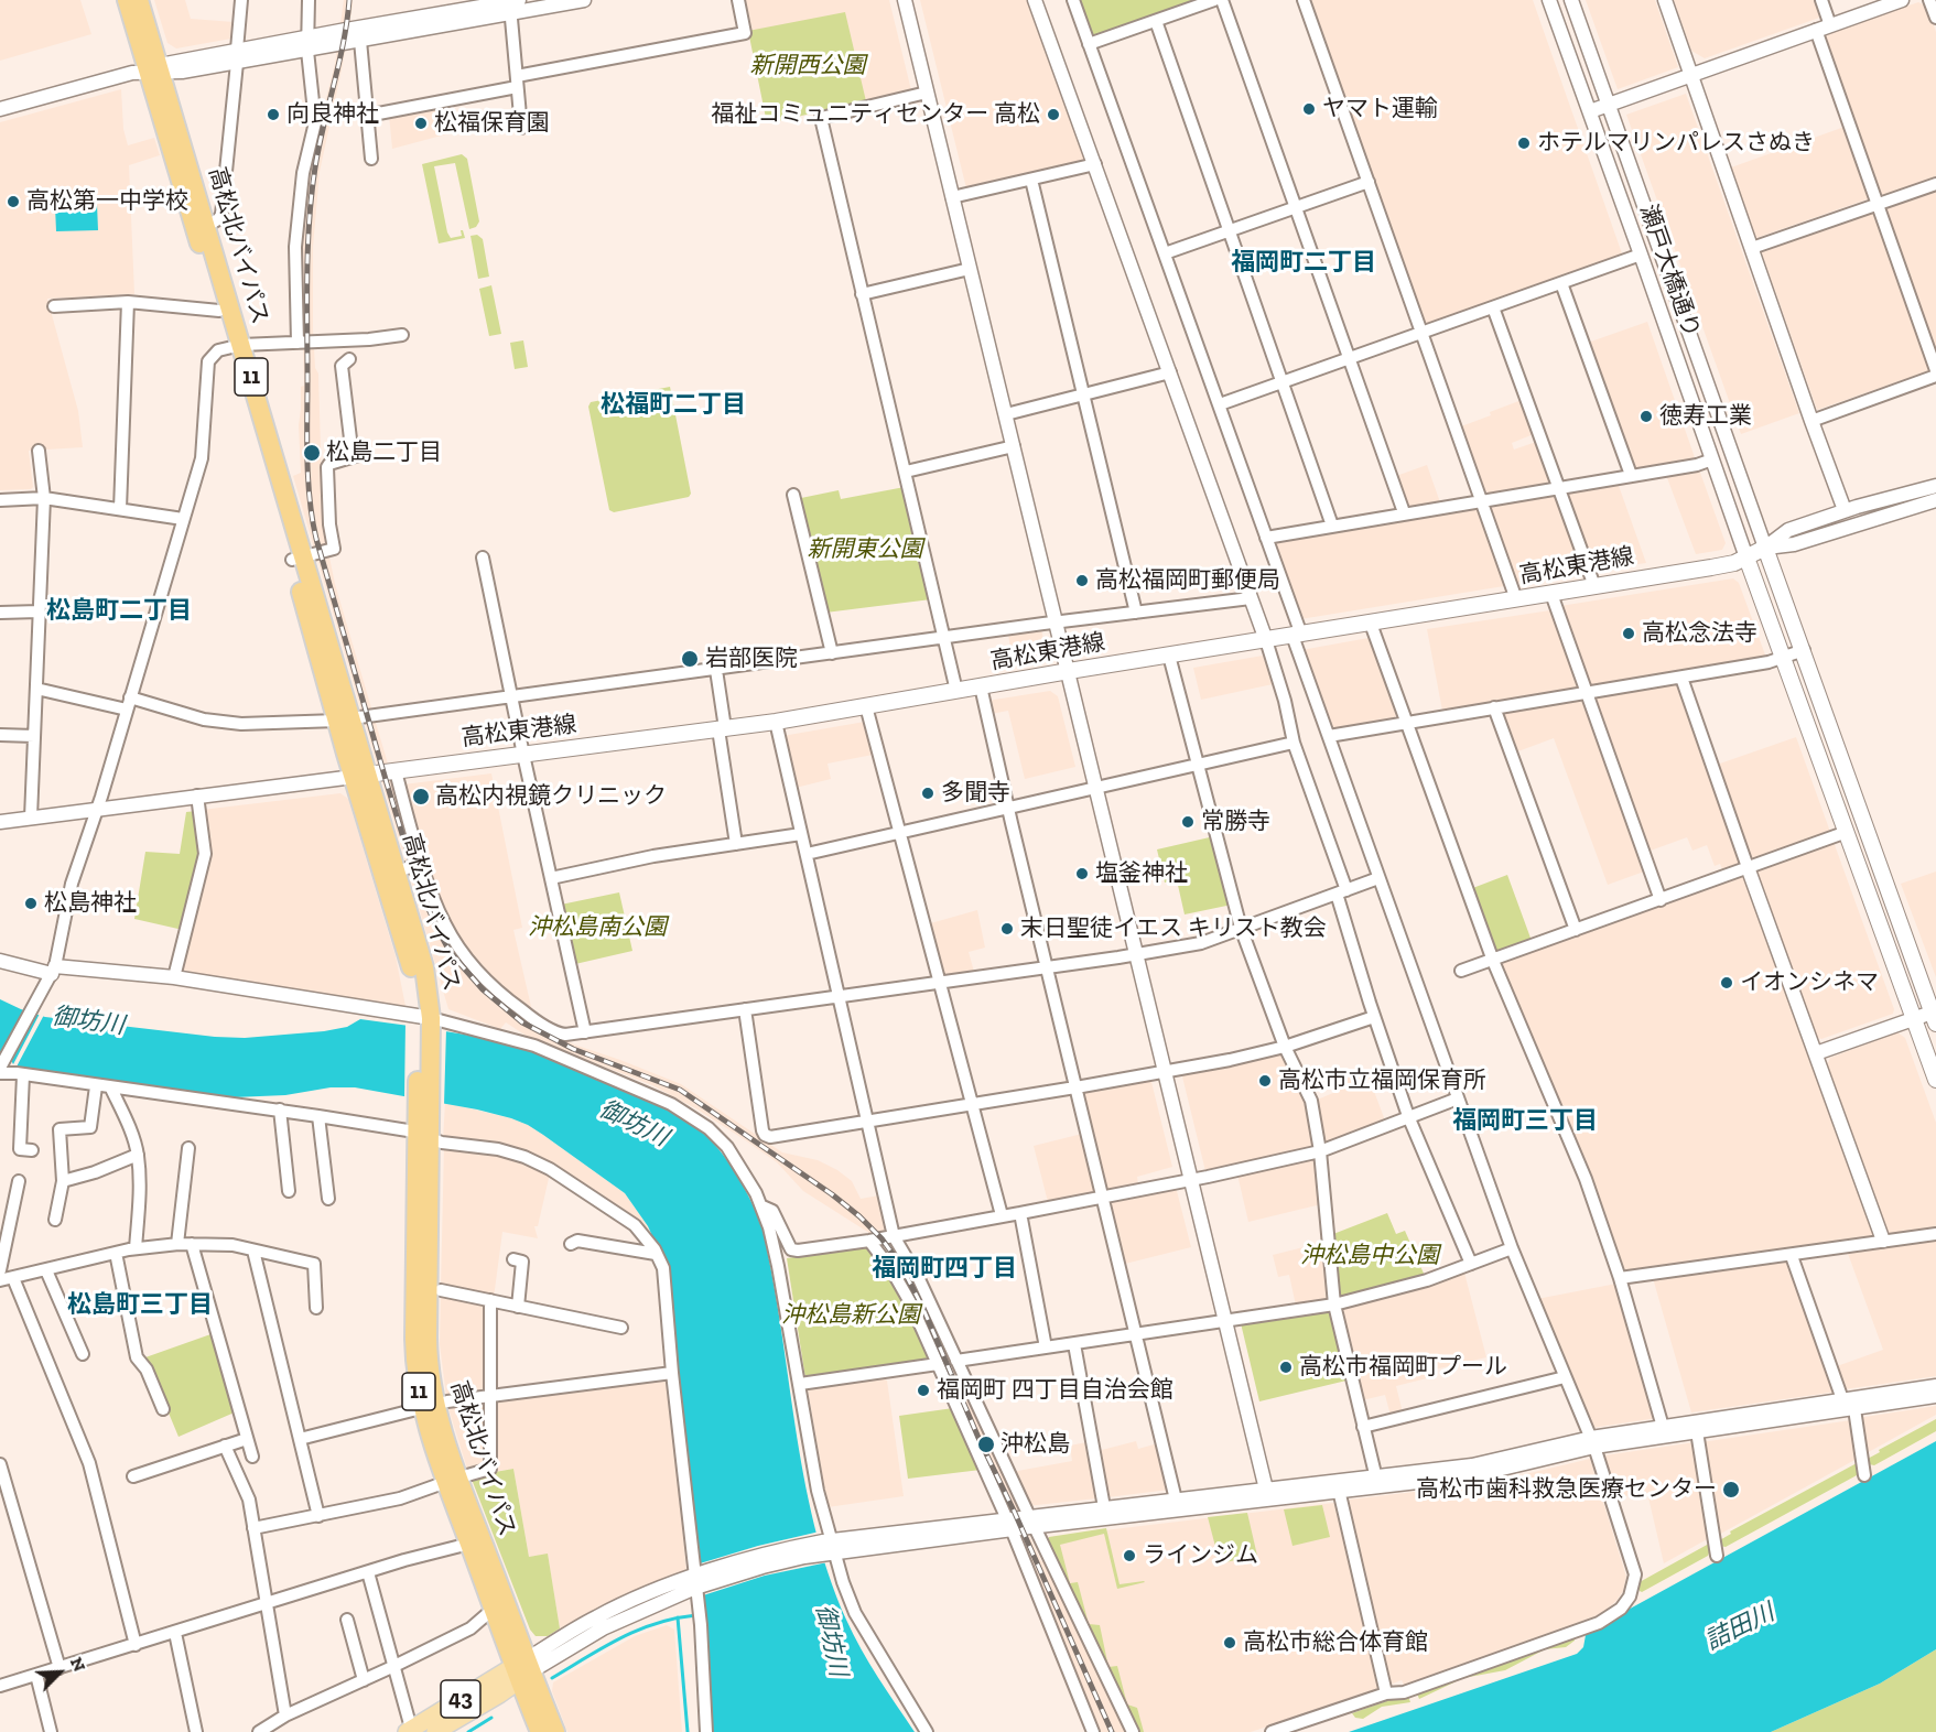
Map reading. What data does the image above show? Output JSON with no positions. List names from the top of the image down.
{
  "streets": {
    "highway": ["高松北バイパス", "11"],
    "main road": ["高松東港線", "43"],
    "street": ["瀬戸大橋通り"]
  },
  "crossings": [
    ["高松北バイパス", "高松東港線"],
    ["高松北バイパス", "43"],
    ["瀬戸大橋通り", "高松東港線"]
  ],
  "districts": [
    "福岡町二丁目",
    "松福町二丁目",
    "松島町二丁目",
    "福岡町三丁目",
    "福岡町四丁目",
    "松島町三丁目"
  ],
  "water": ["御坊川", "詰田川"],
  "parks": [
    "新開西公園",
    "新開東公園",
    "沖松島南公園",
    "沖松島中公園",
    "沖松島新公園"
  ],
  "places": [
    "ヤマト運輸",
    "向良神社",
    "福祉コミュニティセンター 高松",
    "松福保育園",
    "ホテルマリンパレスさぬき",
    "高松第一中学校",
    "徳寿工業",
    "松島二丁目",
    "高松福岡町郵便局",
    "高松念法寺",
    "岩部医院",
    "多聞寺",
    "高松内視鏡クリニック",
    "常勝寺",
    "塩釜神社",
    "松島神社",
    "末日聖徒イエス キリスト教会",
    "イオンシネマ",
    "高松市立福岡保育所",
    "高松市福岡町プール",
    "福岡町 四丁目自治会館",
    "沖松島",
    "高松市歯科救急医療センター",
    "ラインジム",
    "高松市総合体育館"
  ],
  "north": "top right"
}
